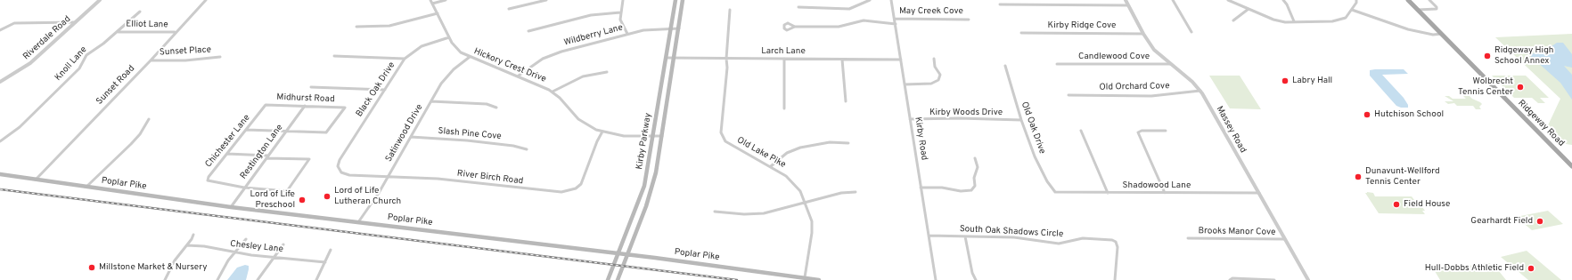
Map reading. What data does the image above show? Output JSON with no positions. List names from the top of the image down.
{
  "streets": {
    "main road": ["Ridgeway Road", "Kirby Parkway", "Poplar Pike"],
    "street": [
      "May Creek Cove",
      "Elliot Lane",
      "Kirby Ridge Cove",
      "Wildberry Lane",
      "Riverdale Road",
      "Sunset Place",
      "Larch Lane",
      "Candlewood Cove",
      "Knoll Lane",
      "Hickory Crest Drive",
      "Sunset Road",
      "Old Orchard Cove",
      "Black Oak Drive",
      "Midhurst Road",
      "Kirby Woods Drive",
      "Old Oak Drive",
      "Massey Road",
      "Satinwood Drive",
      "Slash Pine Cove",
      "Kirby Road",
      "Chichester Lane",
      "Restington Lane",
      "Old Lake Pike",
      "River Birch Road",
      "Shadowood Lane",
      "South Oak Shadows Circle",
      "Brooks Manor Cove",
      "Chesley Lane"
    ]
  },
  "crossings": [
    ["May Creek Cove", "Kirby Road"],
    ["Elliot Lane", "Knoll Lane"],
    ["Elliot Lane", "Sunset Road"],
    ["Kirby Ridge Cove", "Massey Road"],
    ["Wildberry Lane", "Hickory Crest Drive"],
    ["Wildberry Lane", "Kirby Parkway"],
    ["Sunset Place", "Sunset Road"],
    ["Larch Lane", "Kirby Road"],
    ["Larch Lane", "Kirby Parkway"],
    ["Larch Lane", "Old Lake Pike"],
    ["Candlewood Cove", "Massey Road"],
    ["Hickory Crest Drive", "Black Oak Drive"],
    ["Hickory Crest Drive", "Satinwood Drive"],
    ["Hickory Crest Drive", "Kirby Parkway"],
    ["Hickory Crest Drive", "River Birch Road"],
    ["Sunset Road", "Poplar Pike"],
    ["Old Orchard Cove", "Massey Road"],
    ["Black Oak Drive", "River Birch Road"],
    ["Midhurst Road", "Chichester Lane"],
    ["Midhurst Road", "Restington Lane"],
    ["Kirby Woods Drive", "Old Oak Drive"],
    ["Kirby Woods Drive", "Kirby Road"],
    ["Old Oak Drive", "Shadowood Lane"],
    ["Massey Road", "Shadowood Lane"],
    ["Massey Road", "Brooks Manor Cove"],
    ["Satinwood Drive", "Slash Pine Cove"],
    ["Satinwood Drive", "River Birch Road"],
    ["Satinwood Drive", "Poplar Pike"],
    ["Kirby Road", "South Oak Shadows Circle"],
    ["Chichester Lane", "Restington Lane"],
    ["Kirby Parkway", "Poplar Pike"],
    ["Restington Lane", "Poplar Pike"],
    ["Old Lake Pike", "Poplar Pike"]
  ],
  "places": [
    "Ridgeway High School Annex",
    "Labry Hall",
    "Wolbrecht Tennis Center",
    "Hutchison School",
    "Dunavunt-Wellford Tennis Center",
    "Lord of Life Lutheran Church",
    "Lord of Life Preschool",
    "Field House",
    "Gearhardt Field",
    "Millstone Market & Nursery",
    "Hull-Dobbs Athletic Field"
  ]
}
